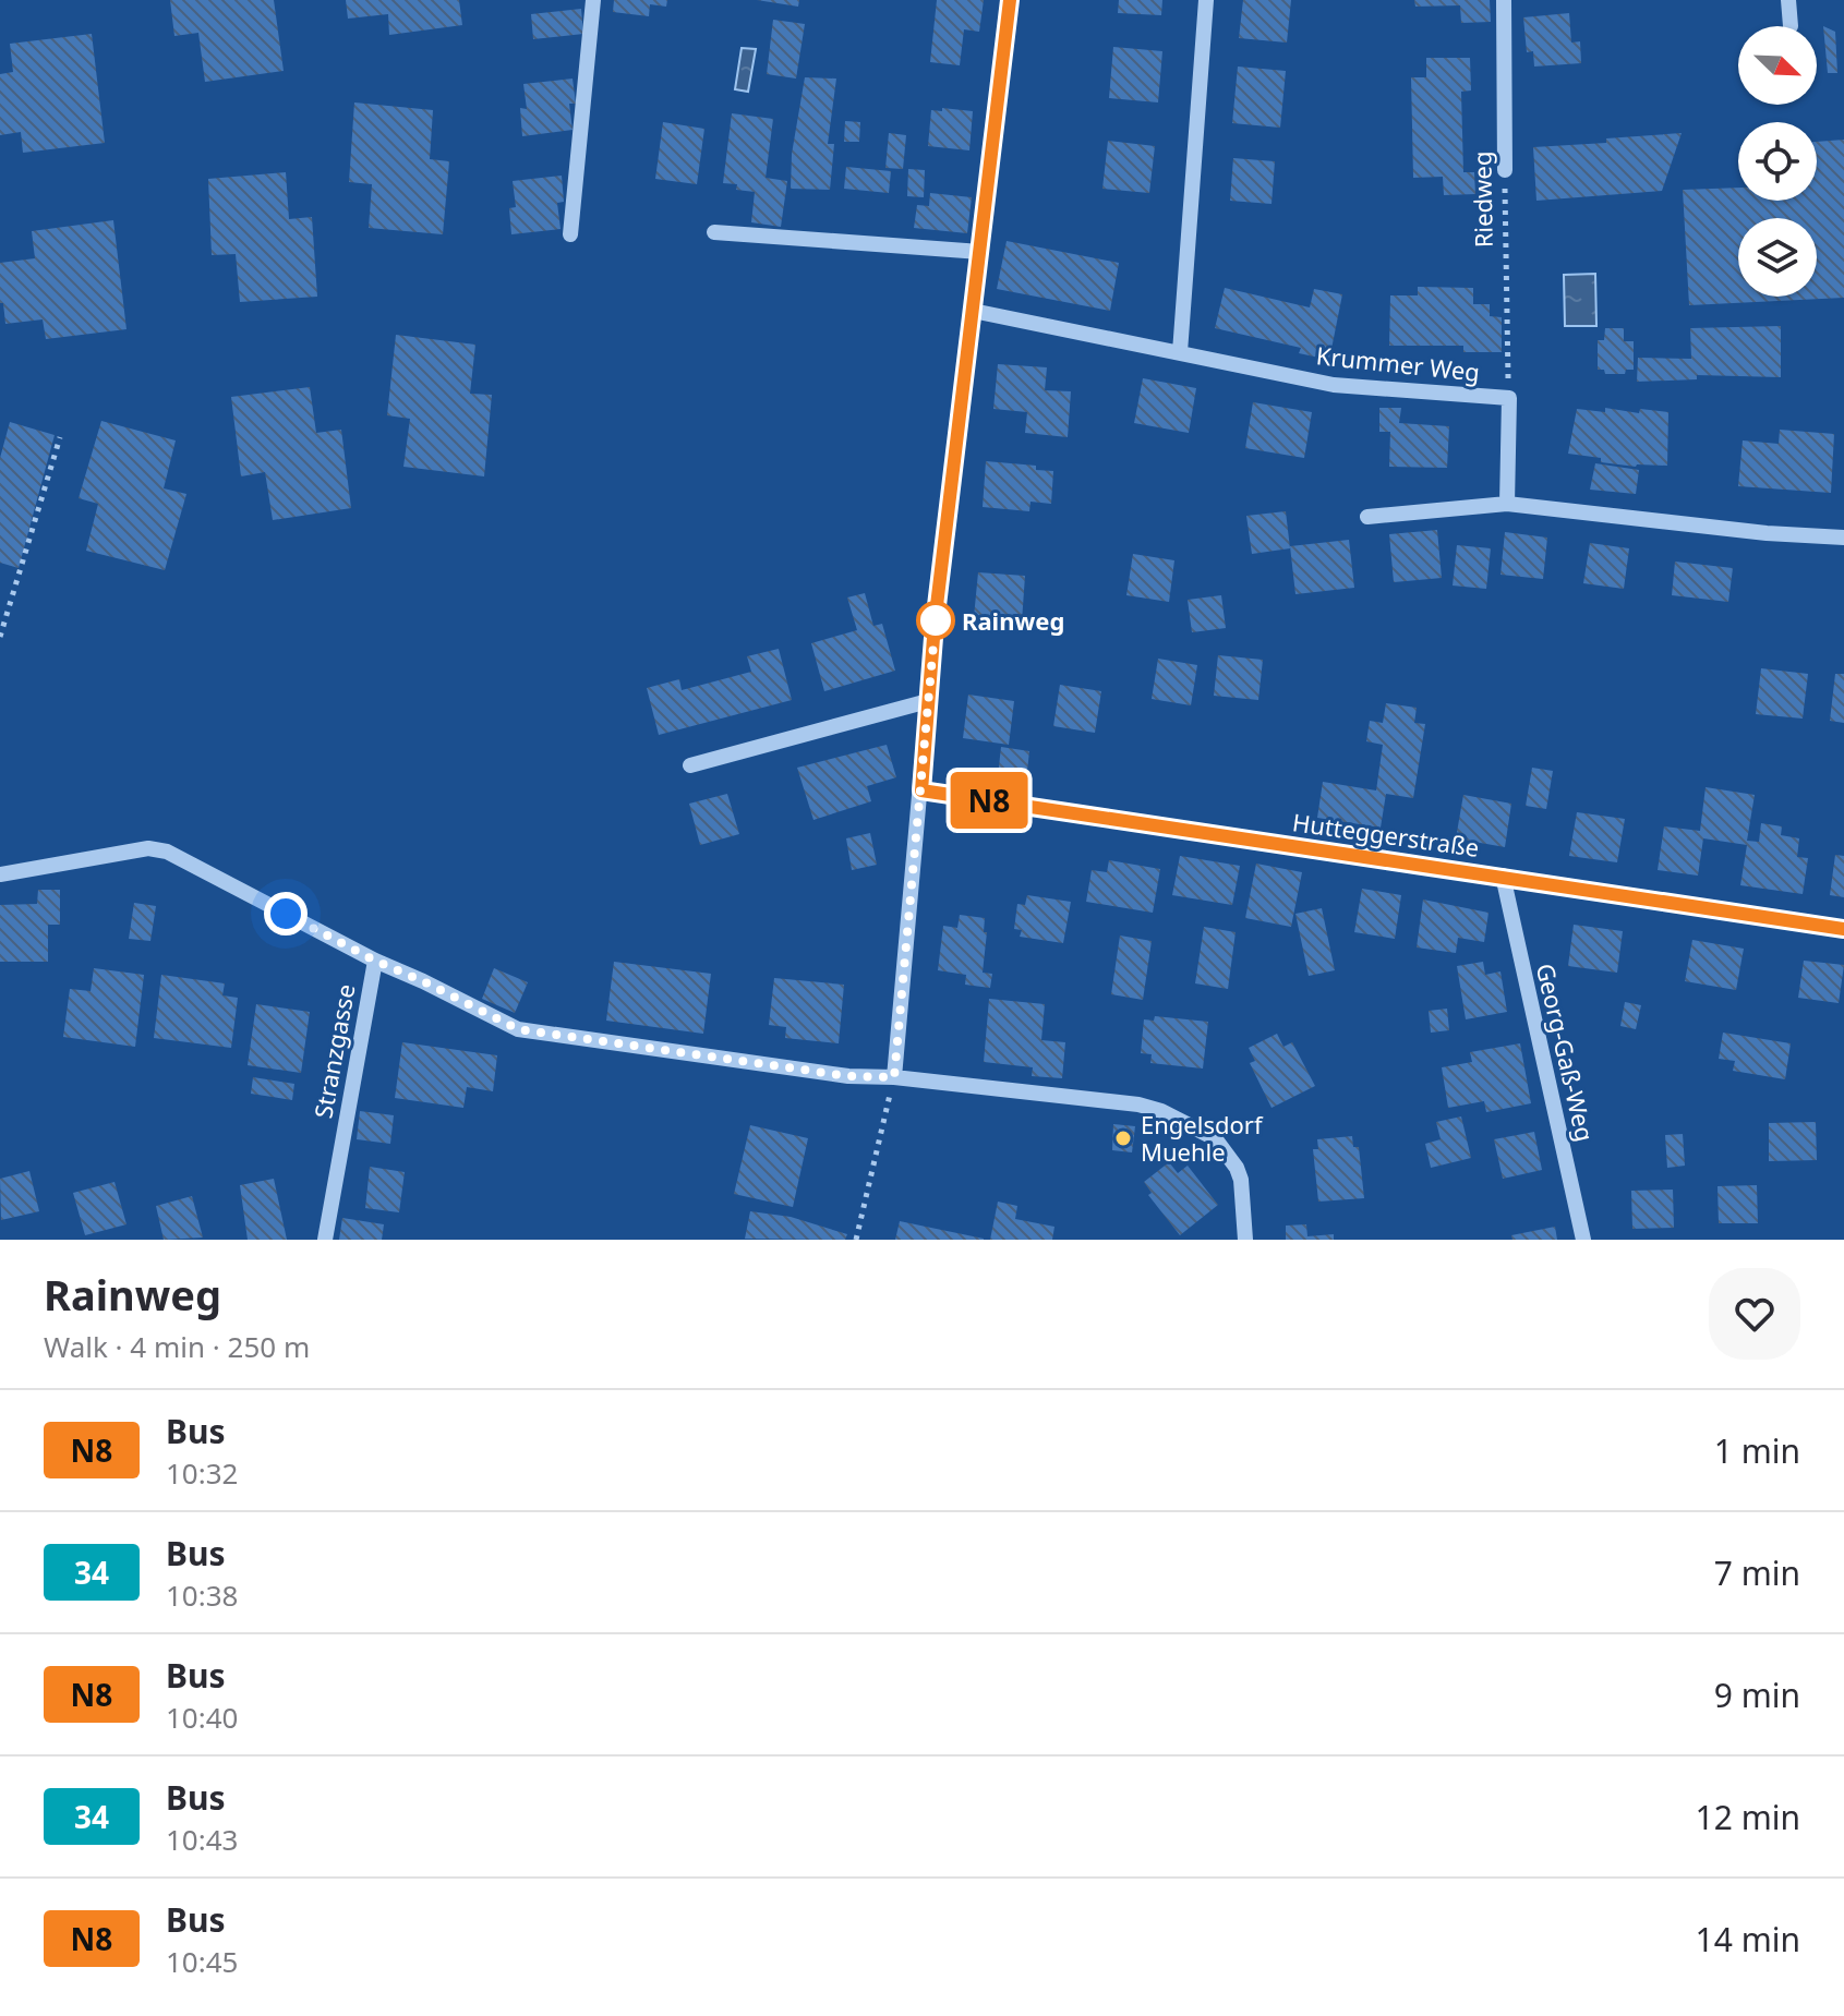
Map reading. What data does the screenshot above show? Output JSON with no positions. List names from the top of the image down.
{
  "streets": {
    "street": [
      "Riedweg",
      "Krummer Weg",
      "Hutteggerstraße",
      "Stranzgasse",
      "Georg-Gaß-Weg"
    ]
  },
  "crossings": [
    ["Riedweg", "Krummer Weg"],
    ["Hutteggerstraße", "Georg-Gaß-Weg"]
  ],
  "places": ["Rainweg", "Engelsdorf Muehle"],
  "lines": ["bus line N8"],
  "north": "bottom right",
  "page": {
    "on_map": "N8",
    "heading": ["Rainweg", "Walk · 4 min · 250 m"],
    "list": [
      {
        "mark": "N8",
        "name": "Bus",
        "note": "10:32",
        "value": "1 min"
      },
      {
        "mark": "34",
        "name": "Bus",
        "note": "10:38",
        "value": "7 min"
      },
      {
        "mark": "N8",
        "name": "Bus",
        "note": "10:40",
        "value": "9 min"
      },
      {
        "mark": "34",
        "name": "Bus",
        "note": "10:43",
        "value": "12 min"
      },
      {
        "mark": "N8",
        "name": "Bus",
        "note": "10:45",
        "value": "14 min"
      }
    ]
  }
}
